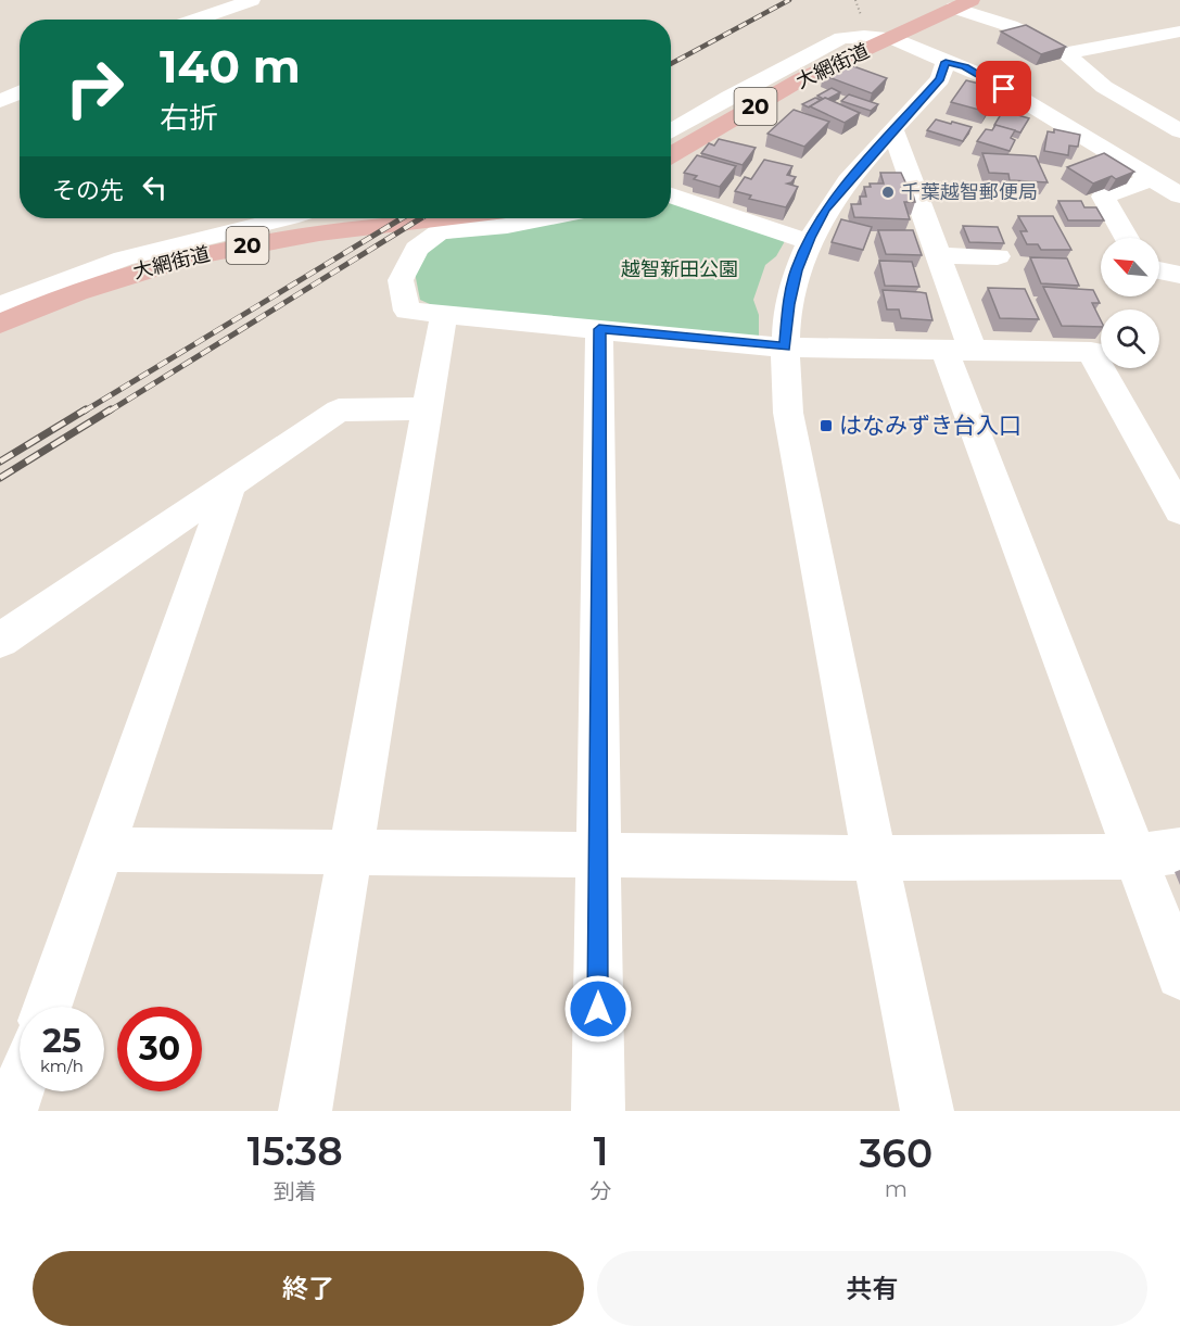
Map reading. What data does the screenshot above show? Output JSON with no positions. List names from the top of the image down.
{
  "streets": {
    "main road": ["大網街道", "20"]
  },
  "parks": ["越智新田公園"],
  "places": {
    "other": ["千葉越智郵便局"],
    "transit": ["はなみずき台入口"]
  },
  "north": "top left",
  "page": {
    "turn": ["140 m", "右折"],
    "then": "その先",
    "speed": "25 km/h",
    "limit": "30",
    "eta": [
      "15:38",
      "到着",
      "1",
      "分",
      "360",
      "m"
    ],
    "buttons": ["終了", "共有"]
  }
}
